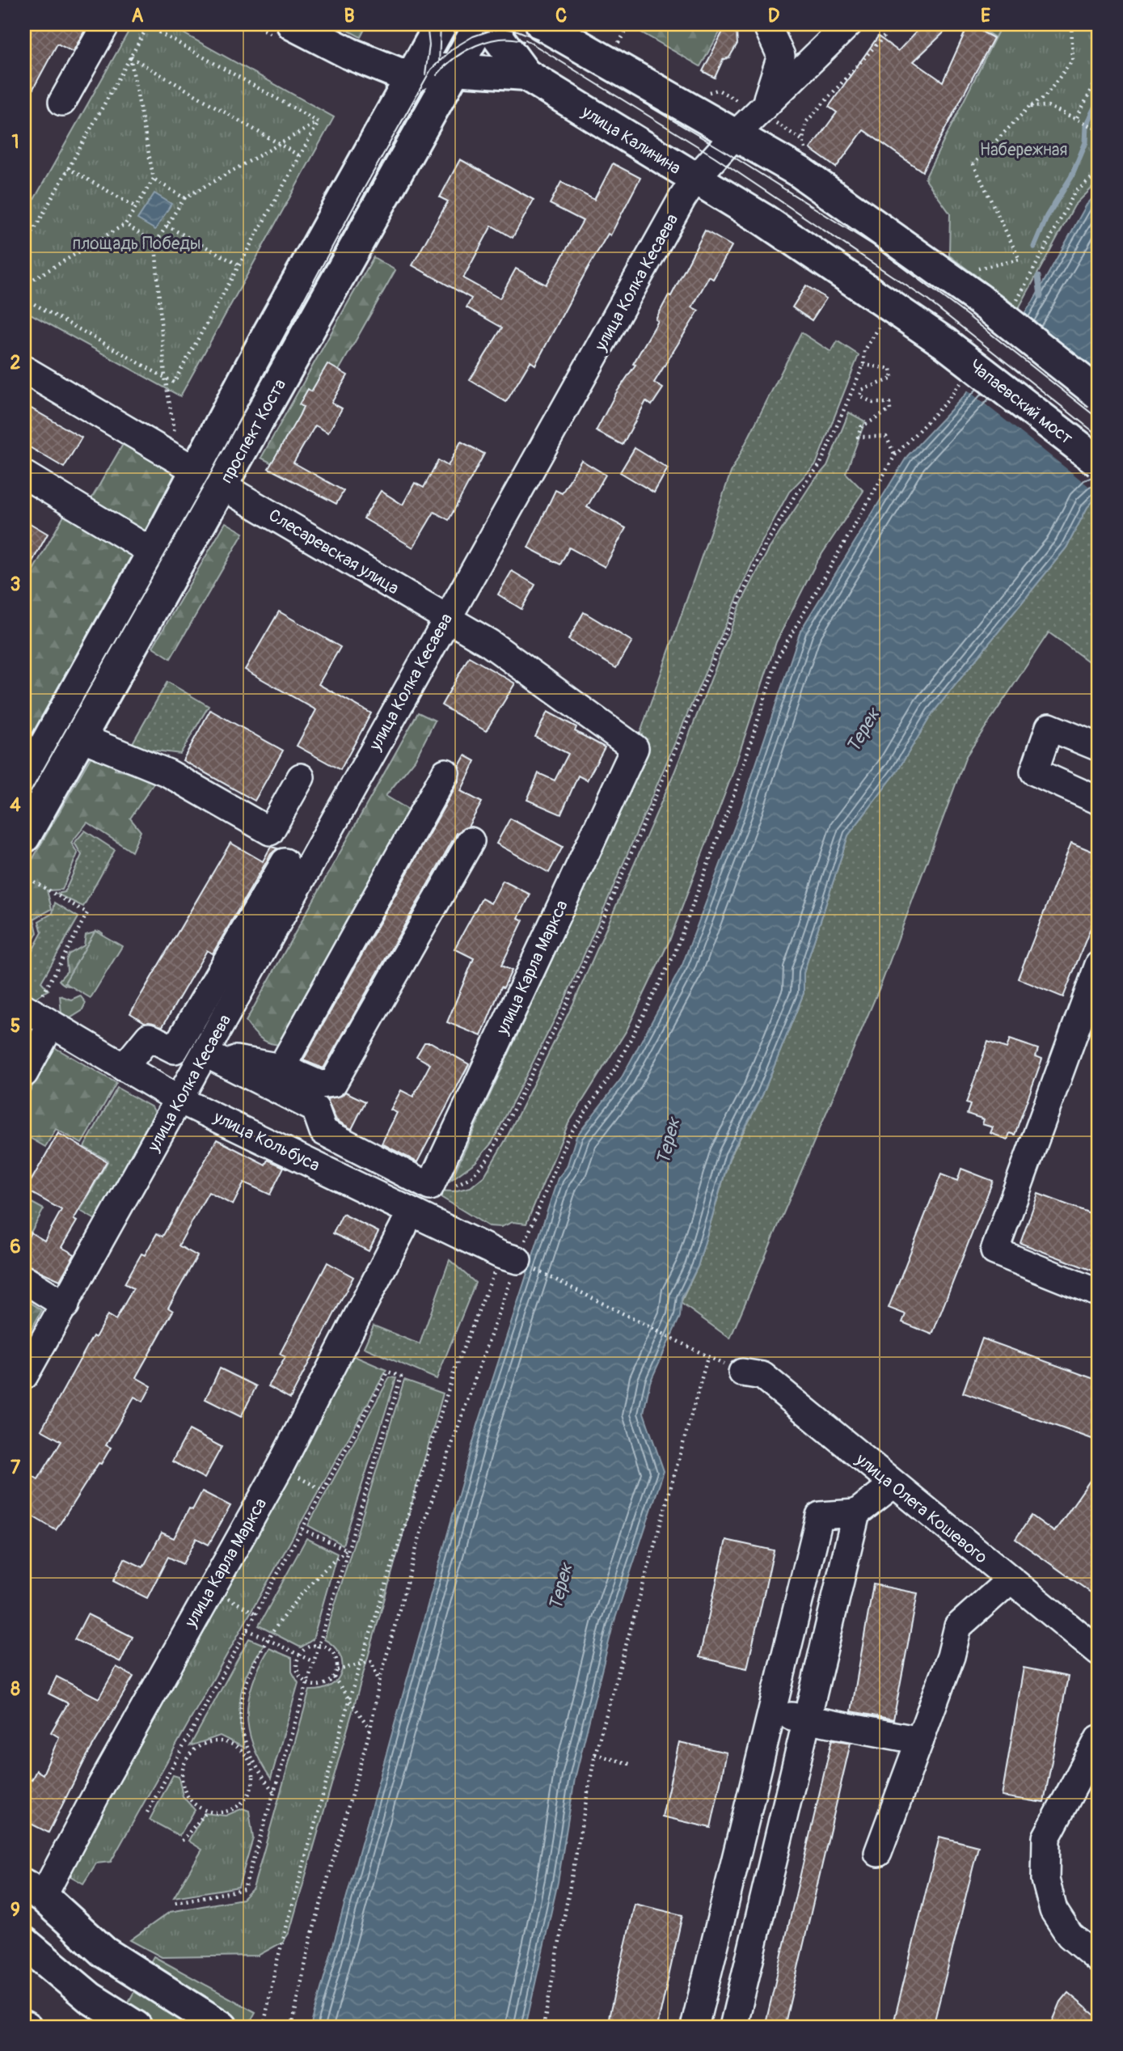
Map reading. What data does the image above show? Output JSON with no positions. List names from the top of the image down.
{
  "streets": {
    "main road": ["улица Калинина", "Чапаевский мост", "проспект Коста"],
    "street": [
      "улица Колка Кесаева",
      "Слесаревская улица",
      "улица Карла Маркса",
      "улица Кольбуса",
      "улица Олега Кошевого"
    ]
  },
  "crossings": [
    ["улица Калинина", "улица Колка Кесаева"],
    ["улица Калинина", "Чапаевский мост"],
    ["улица Калинина", "проспект Коста"],
    ["улица Колка Кесаева", "Слесаревская улица"],
    ["улица Колка Кесаева", "улица Кольбуса"],
    ["проспект Коста", "Слесаревская улица"],
    ["Слесаревская улица", "улица Карла Маркса"]
  ],
  "water": ["Терек"],
  "parks": ["Набережная", "площадь Победы"],
  "grid": {
    "columns": [
      "A",
      "B",
      "C",
      "D",
      "E"
    ],
    "rows": [
      "1",
      "2",
      "3",
      "4",
      "5",
      "6",
      "7",
      "8",
      "9"
    ]
  }
}
